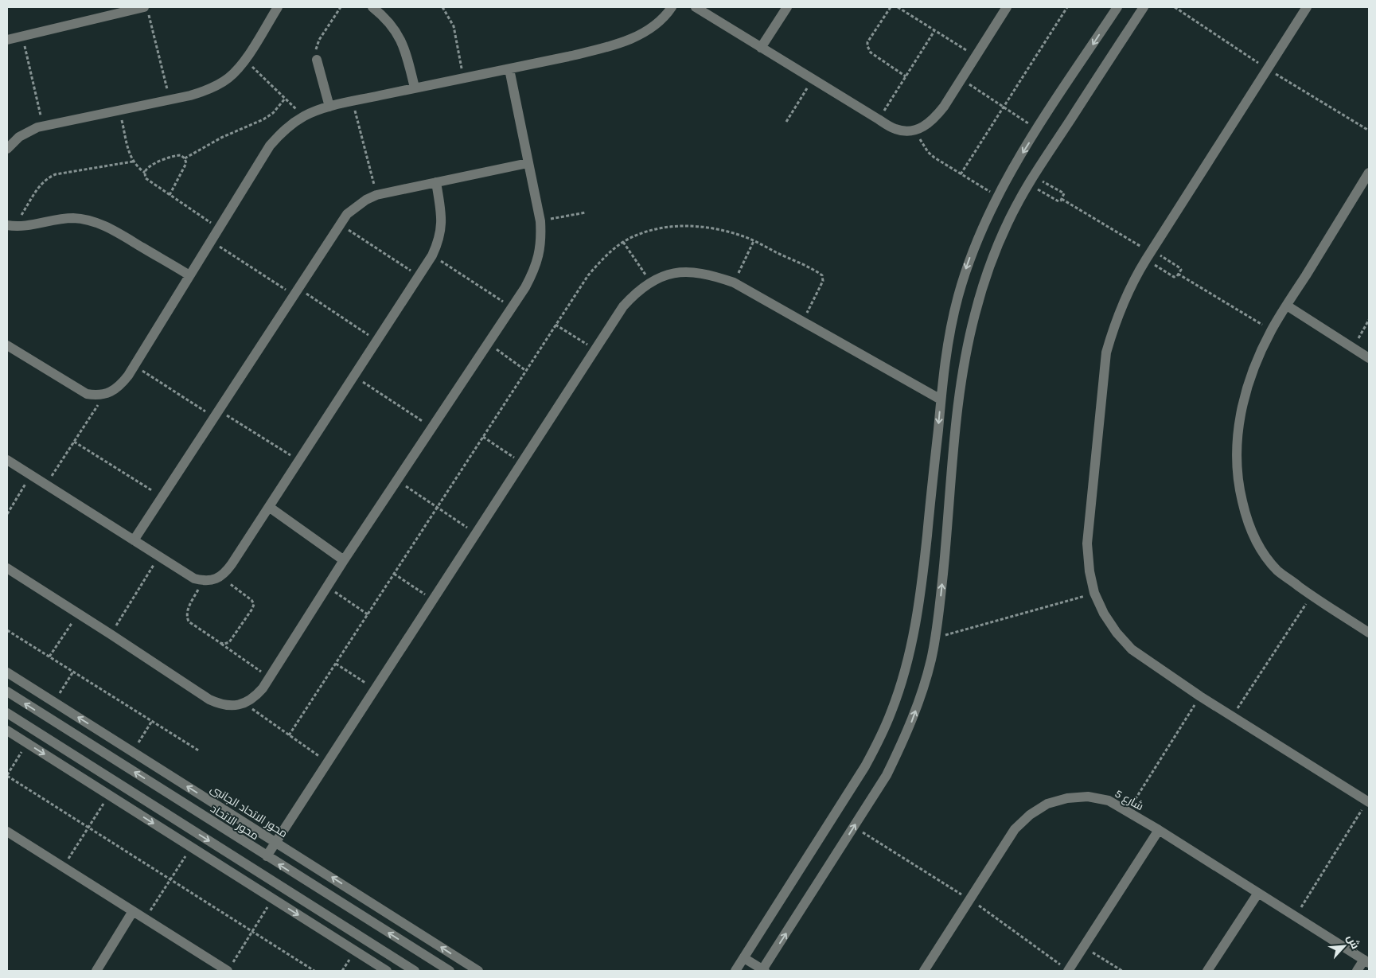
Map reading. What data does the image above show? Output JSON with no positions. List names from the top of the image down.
{
  "streets": {
    "street": ["شارع 5", "محور الاتحاد الجانبى", "محور الاتحاد"]
  },
  "north": "top right"
}
